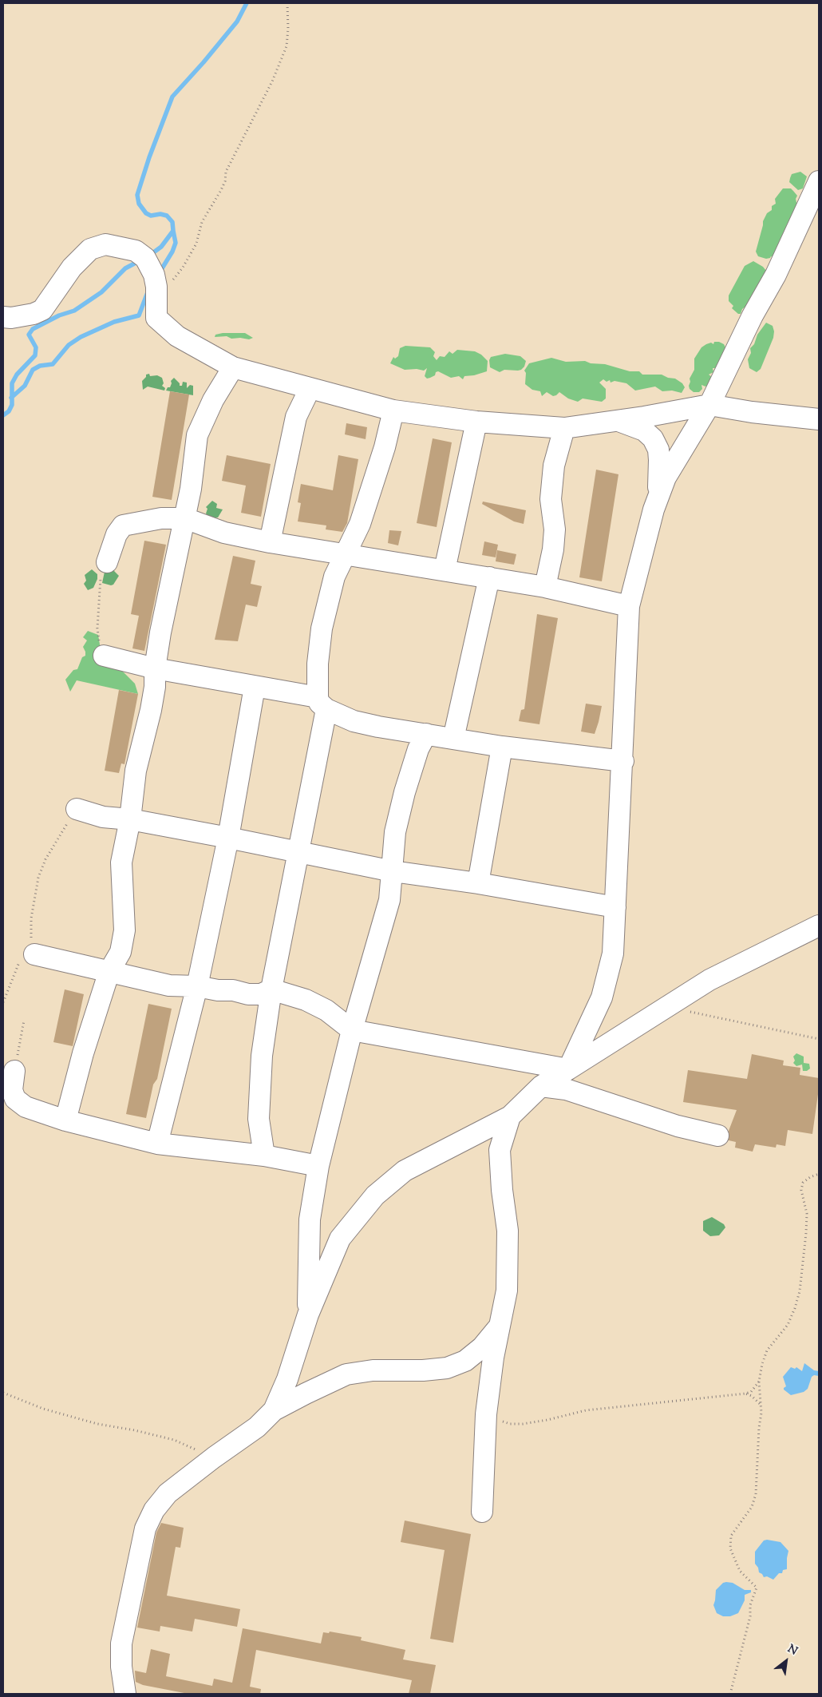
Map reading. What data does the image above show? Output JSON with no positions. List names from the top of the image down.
{
  "north": "top right"
}
